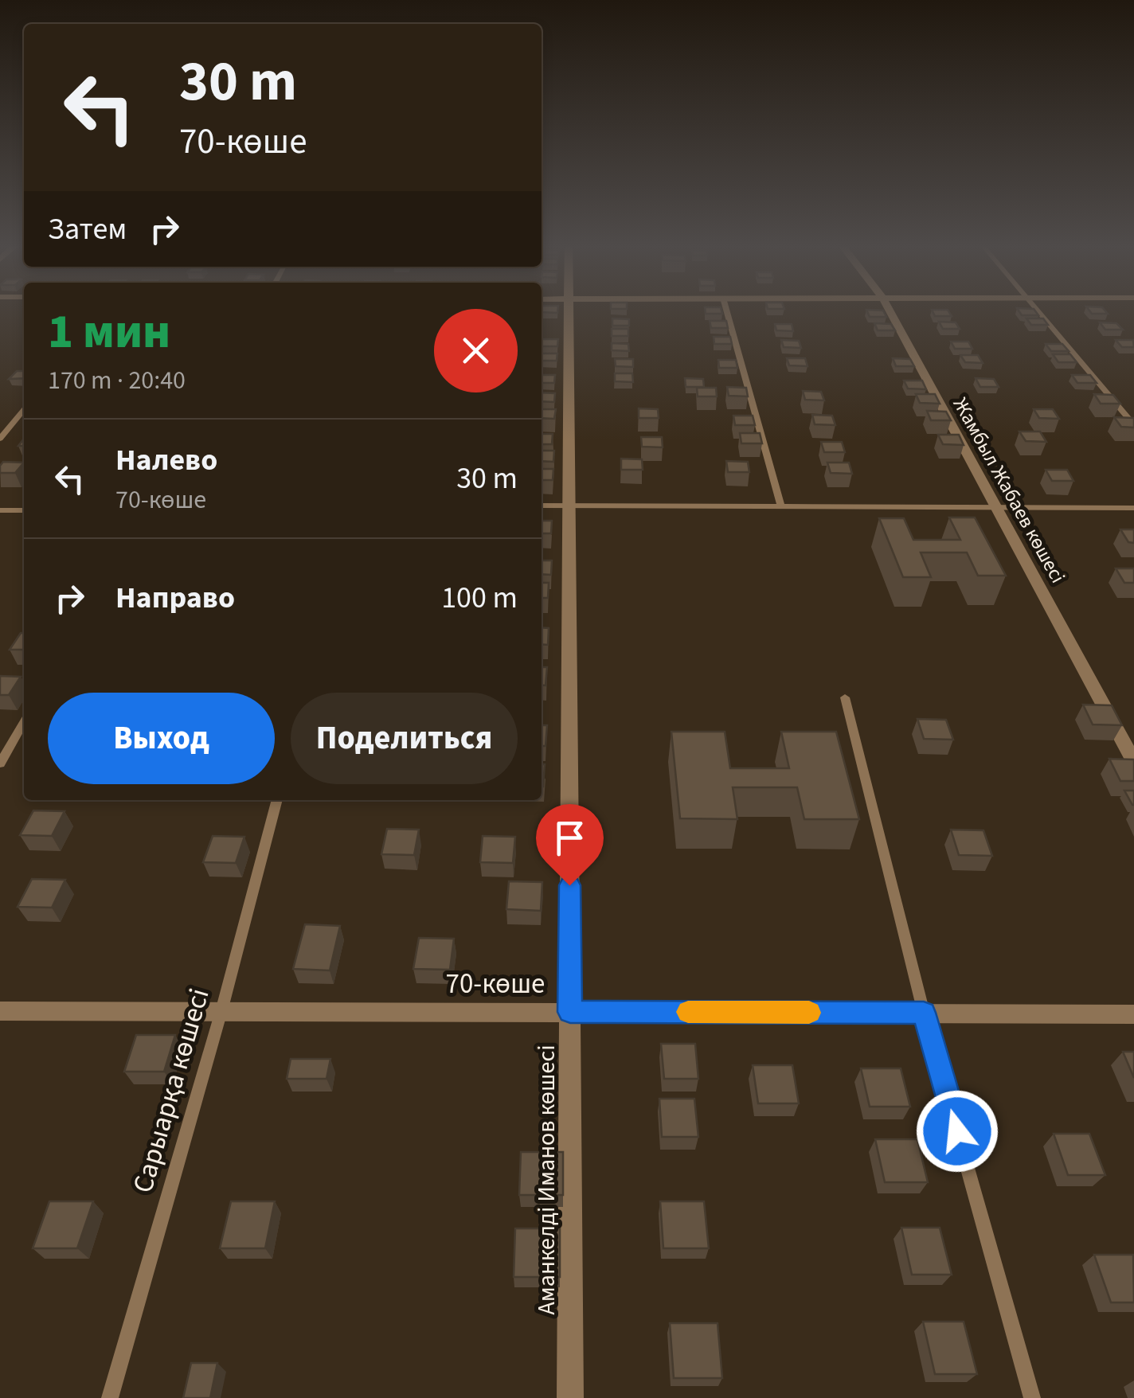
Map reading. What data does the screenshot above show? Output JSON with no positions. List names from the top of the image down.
{
  "streets": {
    "street": ["Жамбыл Жабаев көшесі", "70-көше", "Аманкелді Иманов көшесі"],
    "lane": ["Сарыарқа көшесі"]
  },
  "crossings": [
    ["70-көше", "Сарыарқа көшесі"],
    ["70-көше", "Аманкелді Иманов көшесі"]
  ],
  "page": {
    "turn": ["30 m", "70-көше"],
    "then": "Затем",
    "heading": ["1 мин", "170 m · 20:40"],
    "list": [
      {
        "name": "Налево",
        "note": "70-көше",
        "value": "30 m"
      },
      {
        "name": "Направо",
        "value": "100 m"
      }
    ],
    "buttons": ["Выход", "Поделиться"]
  }
}
